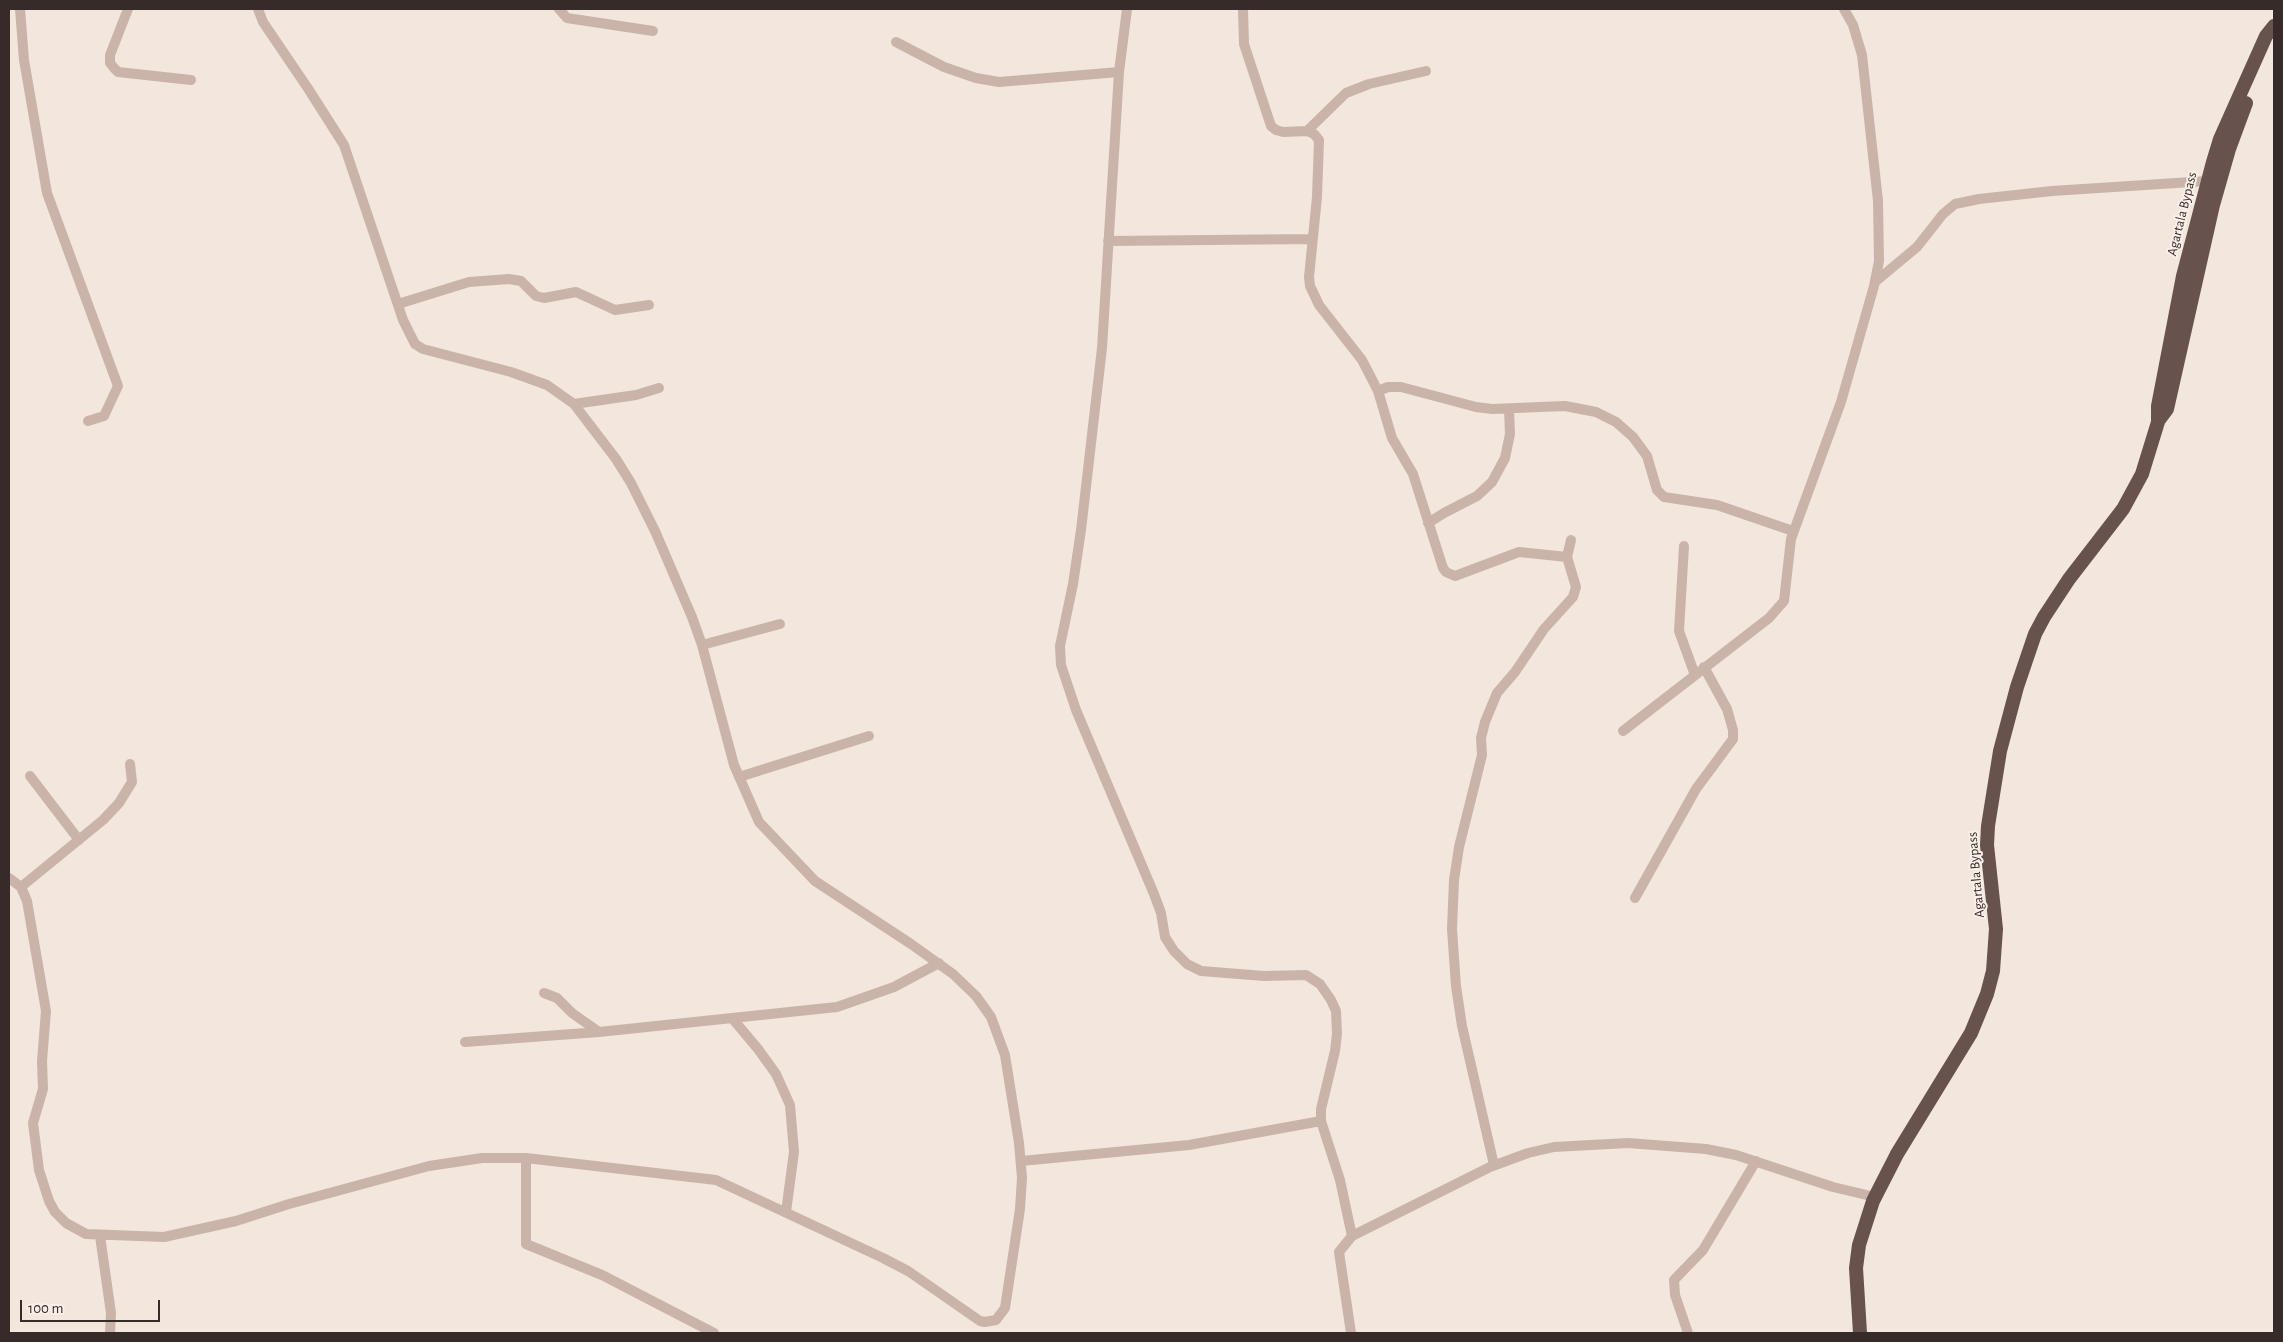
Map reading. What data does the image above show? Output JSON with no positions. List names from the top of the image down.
{
  "streets": {
    "highway": ["Agartala Bypass"]
  },
  "scale_bar": "100 m"
}
